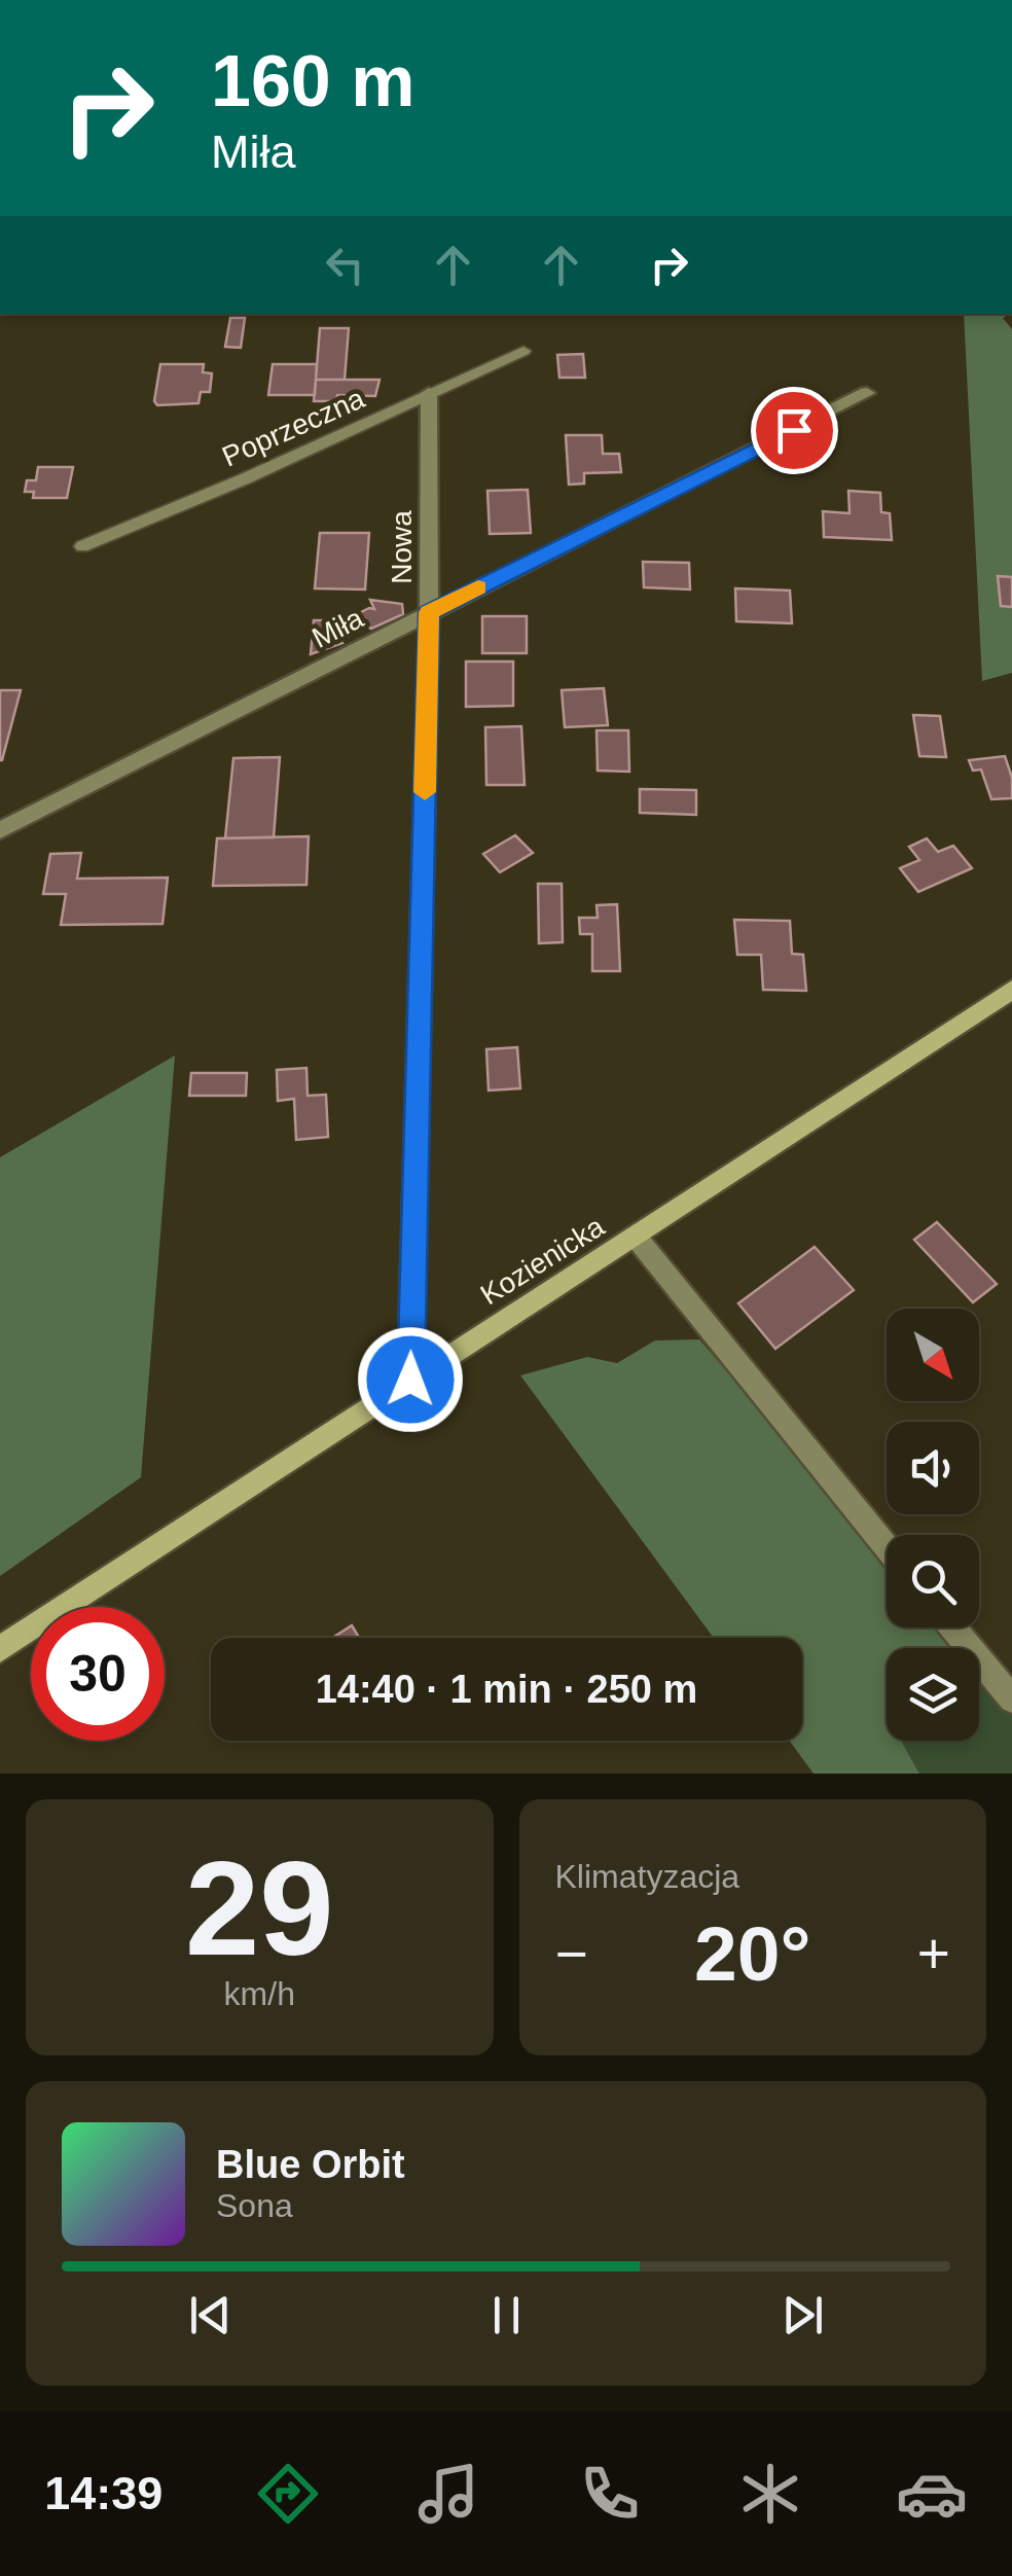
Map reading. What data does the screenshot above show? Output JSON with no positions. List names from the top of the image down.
{
  "streets": {
    "main road": ["Kozienicka"],
    "street": ["Nowa", "Miła"],
    "lane": ["Poprzeczna"]
  },
  "crossings": [
    ["Poprzeczna", "Nowa"],
    ["Nowa", "Miła"],
    ["Nowa", "Kozienicka"]
  ],
  "north": "bottom right",
  "page": {
    "turn": ["160 m", "Miła"],
    "limit": "30",
    "trip": "14:40 · 1 min · 250 m",
    "tile": [
      ["29", "km/h"],
      "Klimatyzacja"
    ],
    "heat": ["−", "20°", "+"],
    "song": ["Blue Orbit", "Sona"],
    "tabs": "14:39"
  }
}
